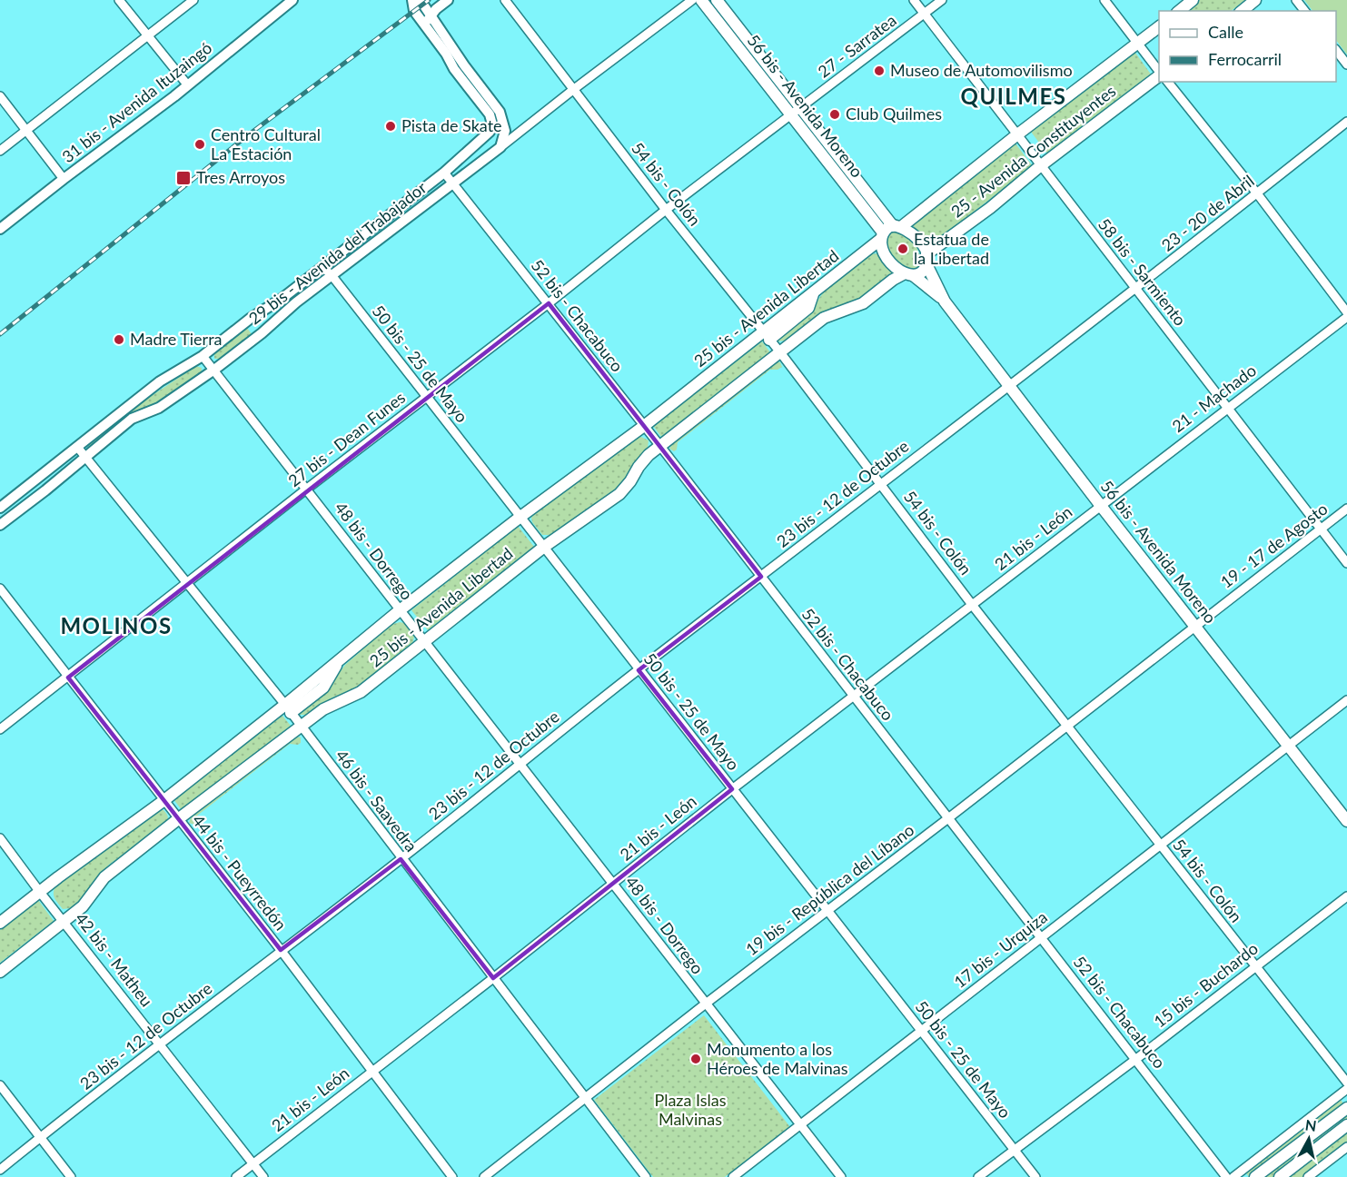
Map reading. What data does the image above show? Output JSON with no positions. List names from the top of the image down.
{
  "streets": {
    "main road": ["56 bis - Avenida Moreno", "25 - Avenida Constituyentes", "25 bis - Avenida Libertad"],
    "street": [
      "27 - Sarratea",
      "31 bis - Avenida Ituzaingó",
      "54 bis - Colón",
      "23 - 20 de Abril",
      "29 bis - Avenida del Trabajador",
      "58 bis - Sarmiento",
      "52 bis - Chacabuco",
      "50 bis - 25 de Mayo",
      "21 - Machado",
      "27 bis - Dean Funes",
      "23 bis - 12 de Octubre",
      "21 bis - León",
      "19 - 17 de Agosto",
      "48 bis - Dorrego",
      "46 bis - Saavedra",
      "44 bis - Pueyrredón",
      "19 bis - República del Líbano",
      "17 bis - Urquiza",
      "42 bis - Matheu",
      "15 bis - Buchardo"
    ]
  },
  "crossings": [
    ["27 - Sarratea", "56 bis - Avenida Moreno"],
    ["27 - Sarratea", "58 bis - Sarmiento"],
    ["27 - Sarratea", "27 bis - Dean Funes"],
    ["56 bis - Avenida Moreno", "25 - Avenida Constituyentes"],
    ["56 bis - Avenida Moreno", "23 - 20 de Abril"],
    ["56 bis - Avenida Moreno", "25 bis - Avenida Libertad"],
    ["56 bis - Avenida Moreno", "21 - Machado"],
    ["56 bis - Avenida Moreno", "27 bis - Dean Funes"],
    ["56 bis - Avenida Moreno", "23 bis - 12 de Octubre"],
    ["56 bis - Avenida Moreno", "21 bis - León"],
    ["56 bis - Avenida Moreno", "19 - 17 de Agosto"],
    ["56 bis - Avenida Moreno", "19 bis - República del Líbano"],
    ["56 bis - Avenida Moreno", "17 bis - Urquiza"],
    ["25 - Avenida Constituyentes", "58 bis - Sarmiento"],
    ["25 - Avenida Constituyentes", "25 bis - Avenida Libertad"],
    ["54 bis - Colón", "29 bis - Avenida del Trabajador"],
    ["54 bis - Colón", "25 bis - Avenida Libertad"],
    ["54 bis - Colón", "27 bis - Dean Funes"],
    ["54 bis - Colón", "23 bis - 12 de Octubre"],
    ["54 bis - Colón", "21 bis - León"],
    ["54 bis - Colón", "19 bis - República del Líbano"],
    ["54 bis - Colón", "17 bis - Urquiza"],
    ["54 bis - Colón", "15 bis - Buchardo"],
    ["23 - 20 de Abril", "58 bis - Sarmiento"],
    ["23 - 20 de Abril", "23 bis - 12 de Octubre"],
    ["29 bis - Avenida del Trabajador", "52 bis - Chacabuco"],
    ["29 bis - Avenida del Trabajador", "50 bis - 25 de Mayo"],
    ["29 bis - Avenida del Trabajador", "48 bis - Dorrego"],
    ["29 bis - Avenida del Trabajador", "46 bis - Saavedra"],
    ["58 bis - Sarmiento", "21 - Machado"],
    ["58 bis - Sarmiento", "19 - 17 de Agosto"],
    ["25 bis - Avenida Libertad", "52 bis - Chacabuco"],
    ["25 bis - Avenida Libertad", "50 bis - 25 de Mayo"],
    ["25 bis - Avenida Libertad", "48 bis - Dorrego"],
    ["25 bis - Avenida Libertad", "46 bis - Saavedra"],
    ["25 bis - Avenida Libertad", "44 bis - Pueyrredón"],
    ["25 bis - Avenida Libertad", "42 bis - Matheu"],
    ["52 bis - Chacabuco", "27 bis - Dean Funes"],
    ["52 bis - Chacabuco", "23 bis - 12 de Octubre"],
    ["52 bis - Chacabuco", "21 bis - León"],
    ["52 bis - Chacabuco", "19 bis - República del Líbano"],
    ["52 bis - Chacabuco", "17 bis - Urquiza"],
    ["52 bis - Chacabuco", "15 bis - Buchardo"],
    ["50 bis - 25 de Mayo", "27 bis - Dean Funes"],
    ["50 bis - 25 de Mayo", "23 bis - 12 de Octubre"],
    ["50 bis - 25 de Mayo", "21 bis - León"],
    ["50 bis - 25 de Mayo", "19 bis - República del Líbano"],
    ["50 bis - 25 de Mayo", "17 bis - Urquiza"],
    ["50 bis - 25 de Mayo", "15 bis - Buchardo"],
    ["21 - Machado", "21 bis - León"],
    ["27 bis - Dean Funes", "48 bis - Dorrego"],
    ["27 bis - Dean Funes", "46 bis - Saavedra"],
    ["27 bis - Dean Funes", "44 bis - Pueyrredón"],
    ["23 bis - 12 de Octubre", "48 bis - Dorrego"],
    ["23 bis - 12 de Octubre", "46 bis - Saavedra"],
    ["23 bis - 12 de Octubre", "44 bis - Pueyrredón"],
    ["23 bis - 12 de Octubre", "42 bis - Matheu"],
    ["21 bis - León", "48 bis - Dorrego"],
    ["21 bis - León", "46 bis - Saavedra"],
    ["21 bis - León", "44 bis - Pueyrredón"],
    ["21 bis - León", "42 bis - Matheu"],
    ["19 - 17 de Agosto", "19 bis - República del Líbano"],
    ["48 bis - Dorrego", "19 bis - República del Líbano"],
    ["48 bis - Dorrego", "17 bis - Urquiza"],
    ["46 bis - Saavedra", "19 bis - República del Líbano"]
  ],
  "districts": ["QUILMES", "MOLINOS"],
  "parks": ["Plaza Islas Malvinas"],
  "places": {
    "other": [
      "Museo de Automovilismo",
      "Club Quilmes",
      "Pista de Skate",
      "Centro Cultural La Estación",
      "Estatua de la Libertad",
      "Madre Tierra",
      "Monumento a los Héroes de Malvinas"
    ],
    "transit": ["Tres Arroyos"]
  },
  "legend": ["Calle", "Ferrocarril"],
  "north": "top"
}
